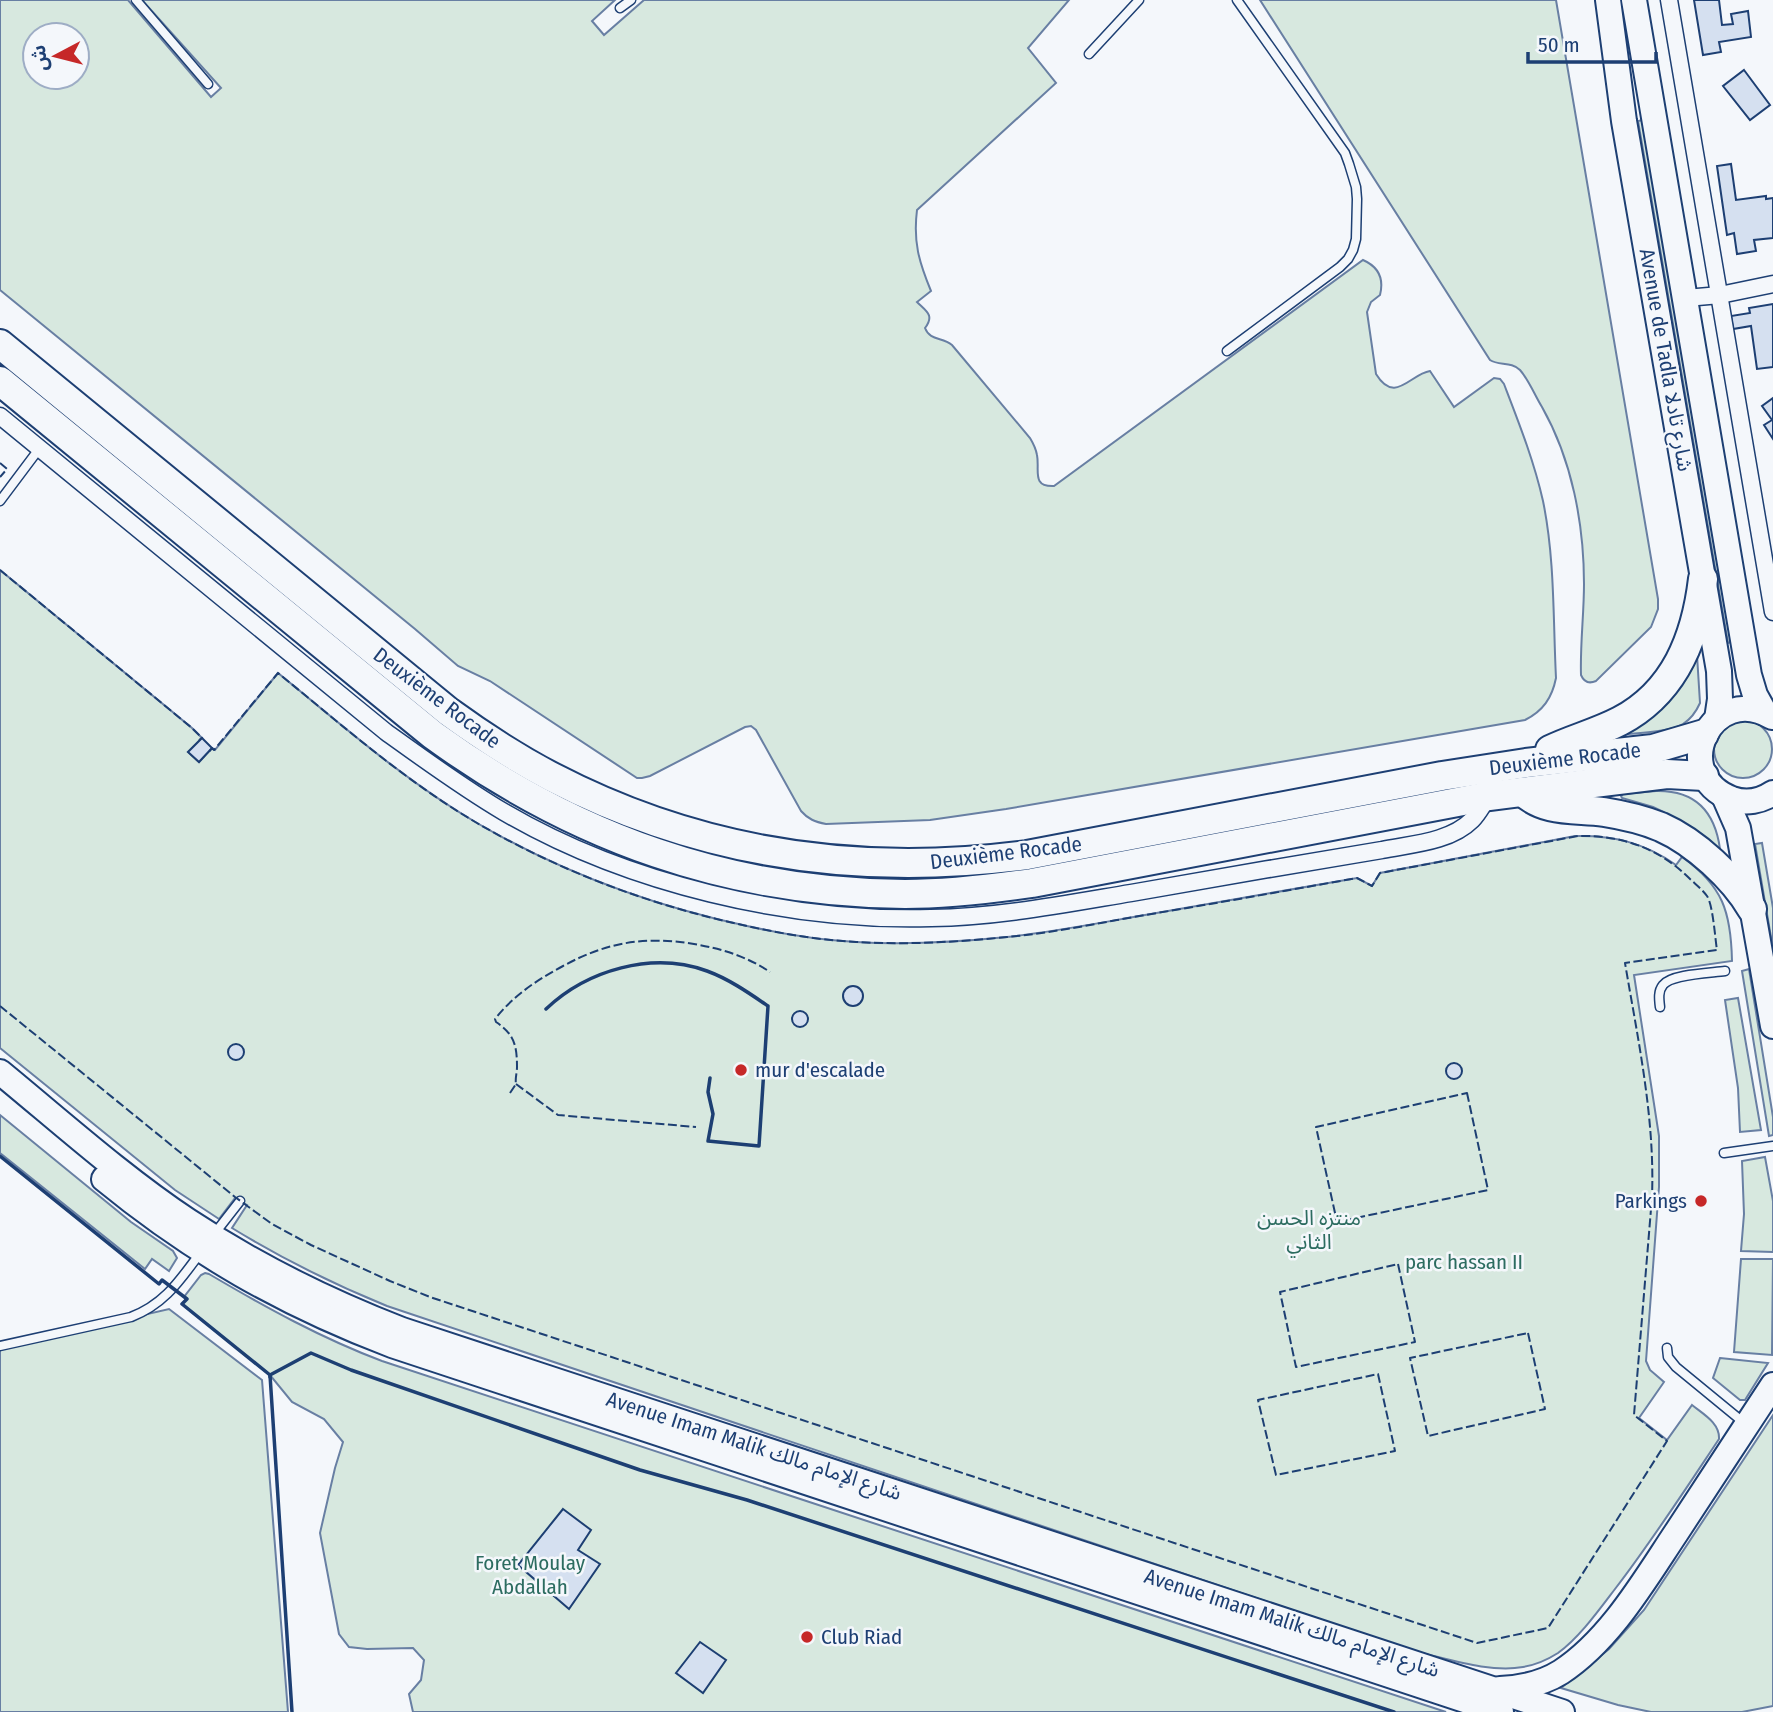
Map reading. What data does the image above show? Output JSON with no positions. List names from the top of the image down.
{
  "streets": {
    "highway": ["Deuxième Rocade"],
    "main road": ["Avenue de Tadla شارع تادلا", "Avenue Imam Malik شارع الإمام مالك"]
  },
  "crossings": [
    ["Avenue de Tadla شارع تادلا", "Deuxième Rocade"]
  ],
  "parks": ["منتزه الحسن الثاني", "parc hassan II", "Foret Moulay Abdallah"],
  "places": ["mur d'escalade", "Parkings", "Club Riad"],
  "scale_bar": "50 m",
  "north": "left"
}
